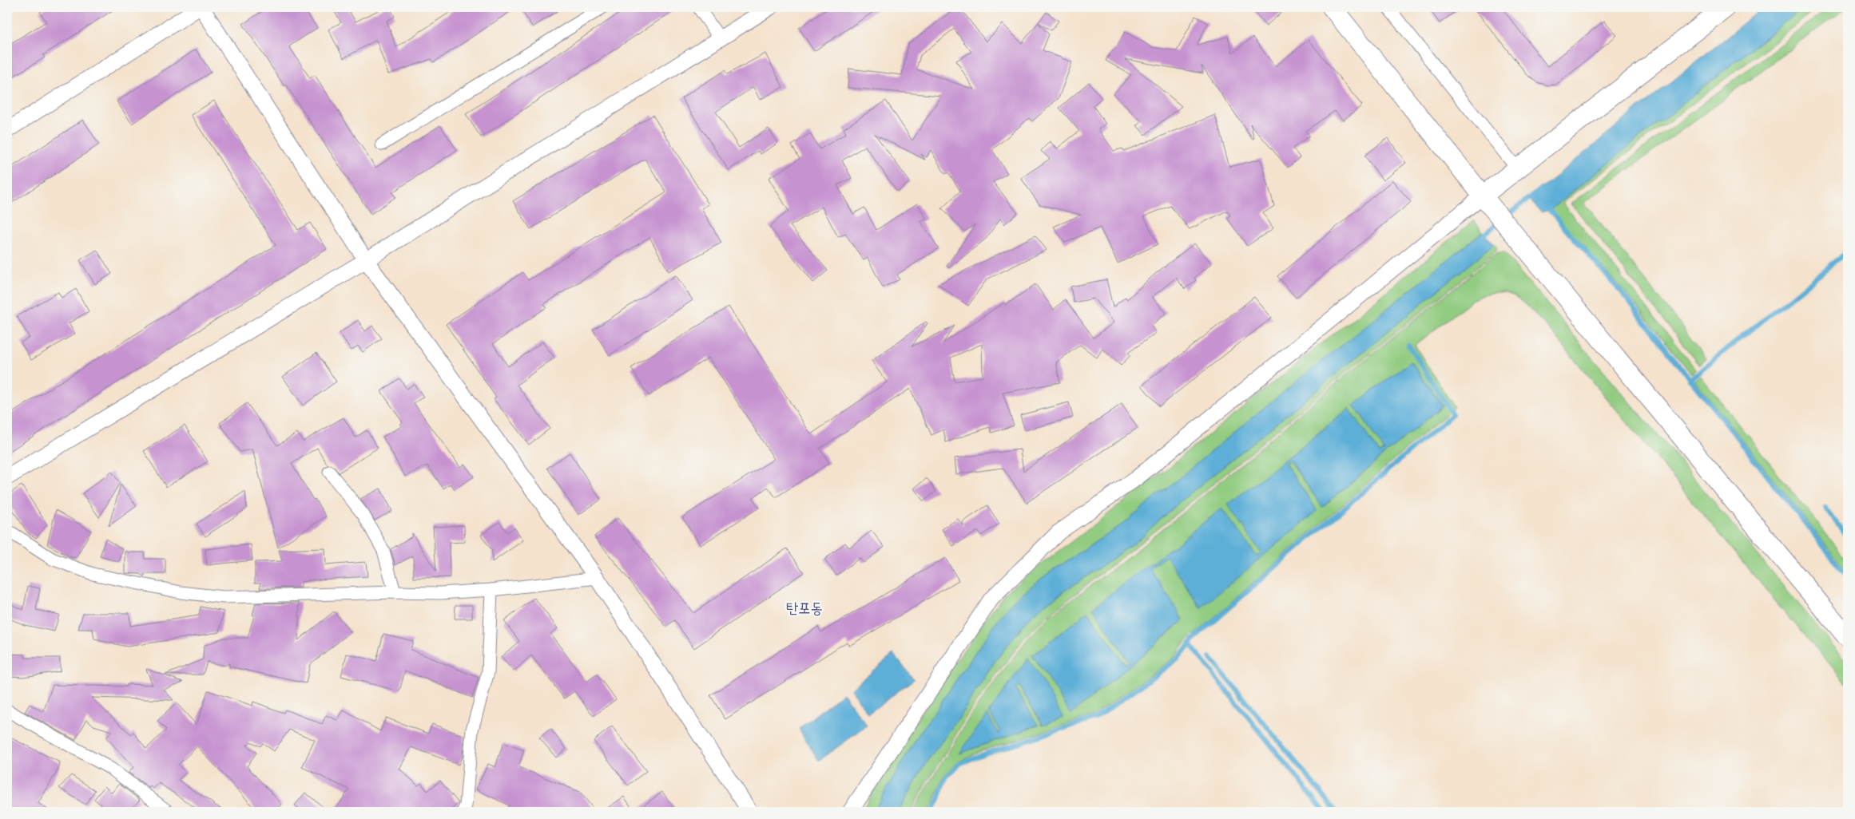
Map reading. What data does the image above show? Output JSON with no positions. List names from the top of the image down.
{
  "districts": ["탄포동"]
}
